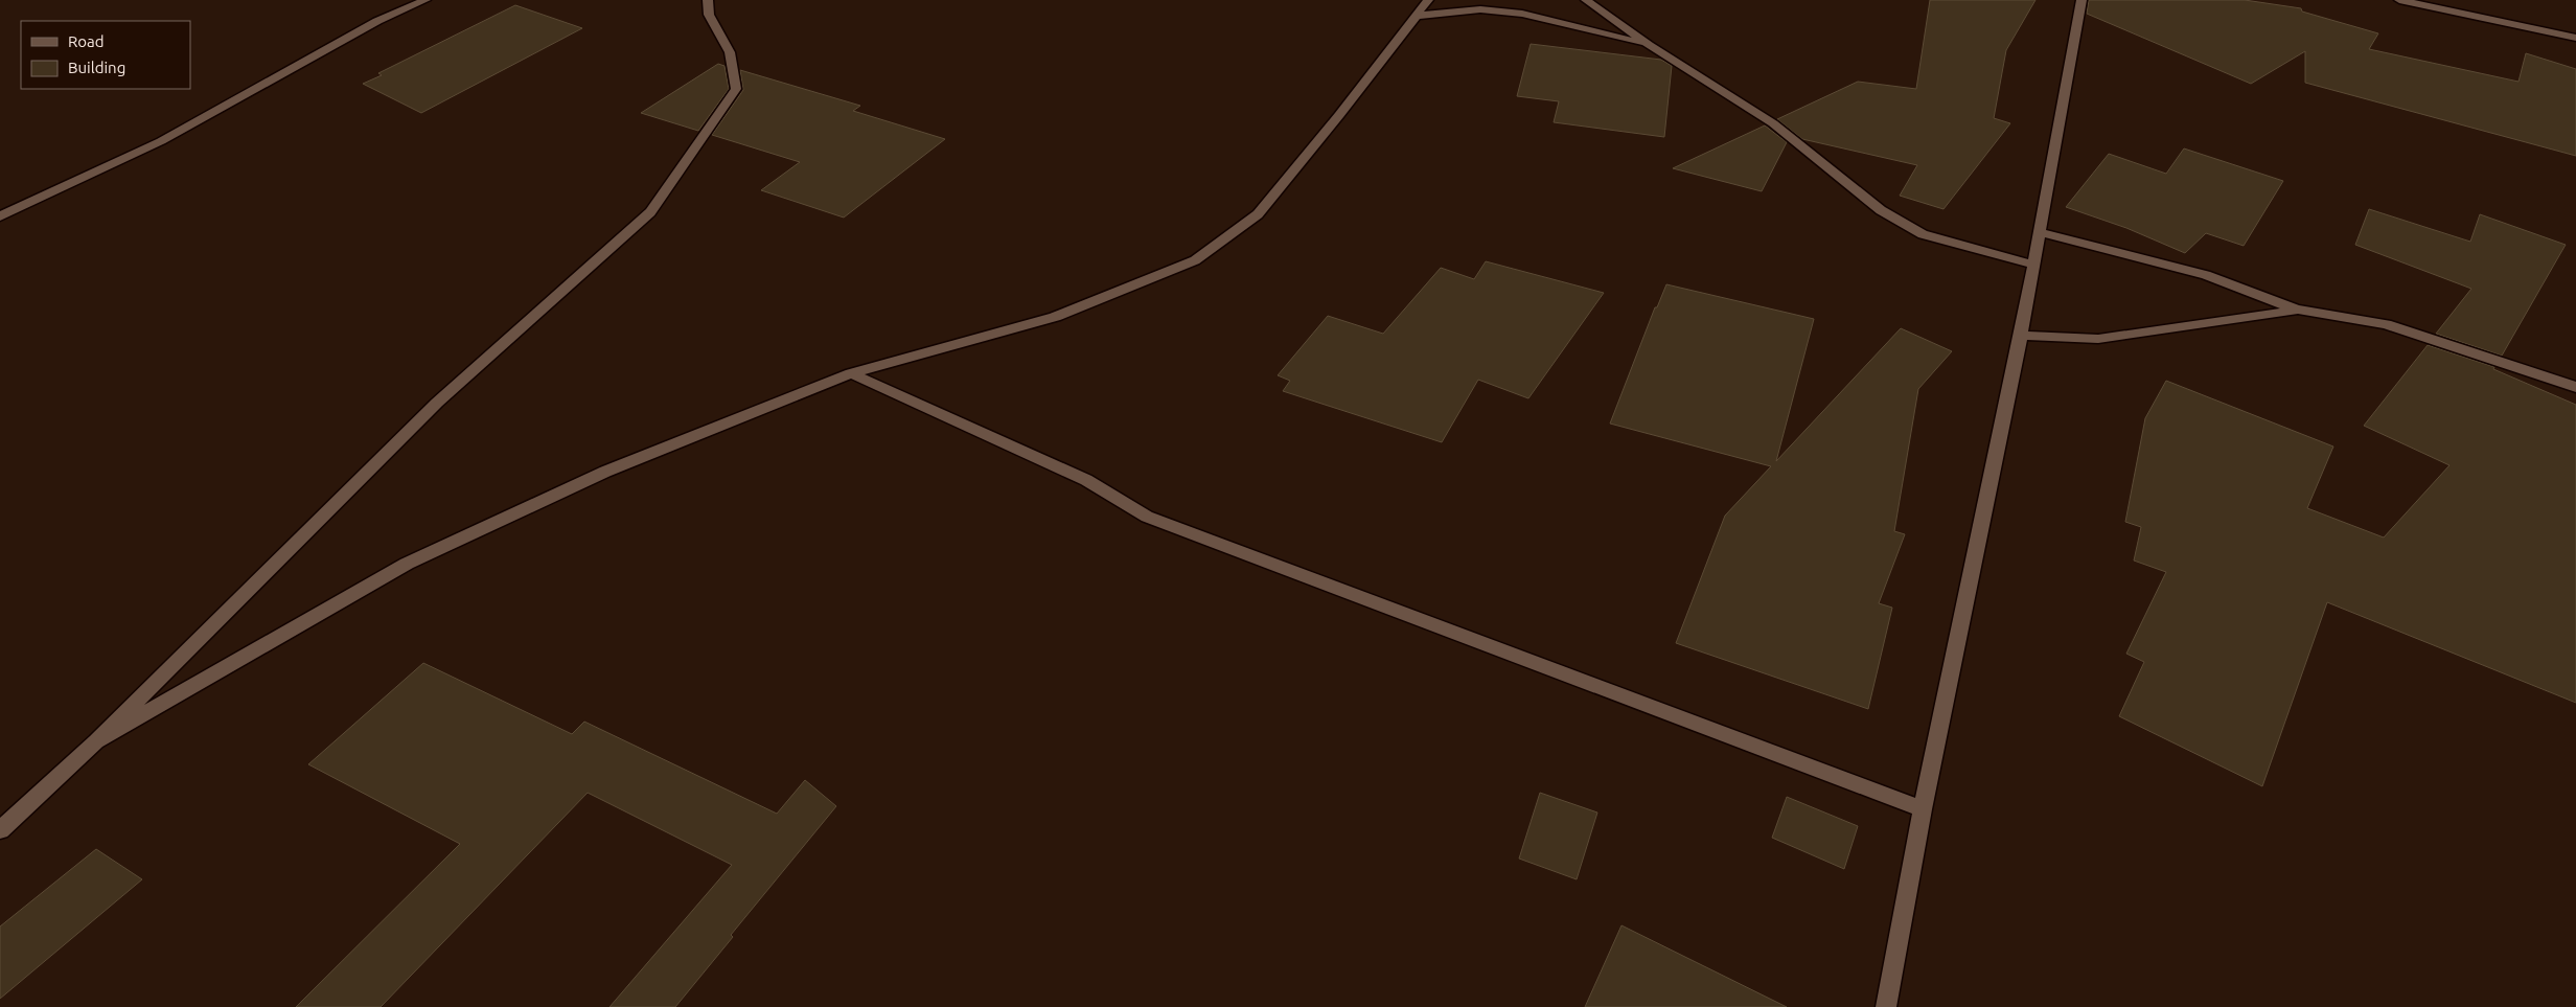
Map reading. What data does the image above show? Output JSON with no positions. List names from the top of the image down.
{
  "legend": ["Road", "Building"]
}
